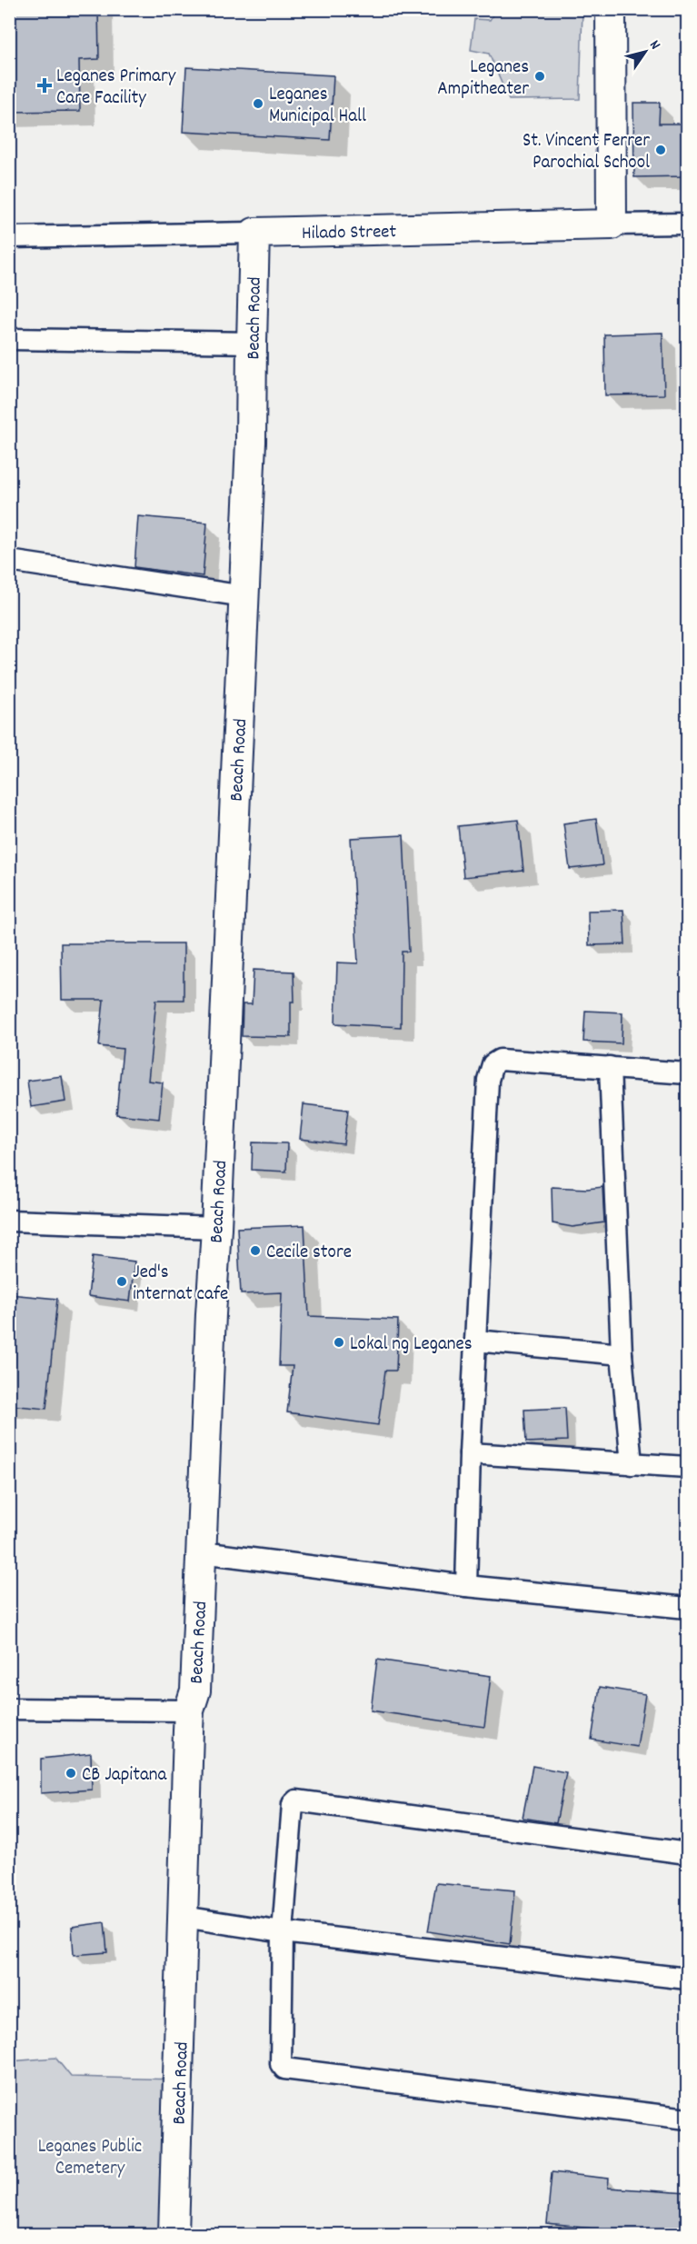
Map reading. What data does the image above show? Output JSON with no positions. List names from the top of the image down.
{
  "streets": {
    "main road": ["Hilado Street", "Beach Road"]
  },
  "crossings": [
    ["Hilado Street", "Beach Road"]
  ],
  "parks": ["Leganes Public Cemetery"],
  "places": {
    "other": [
      "Leganes Ampitheater",
      "Leganes Municipal Hall",
      "St. Vincent Ferrer Parochial School",
      "Cecile store",
      "Jed's internat cafe",
      "Lokal ng Leganes",
      "CB Japitana"
    ],
    "health": ["Leganes Primary Care Facility"]
  },
  "north": "top right"
}
